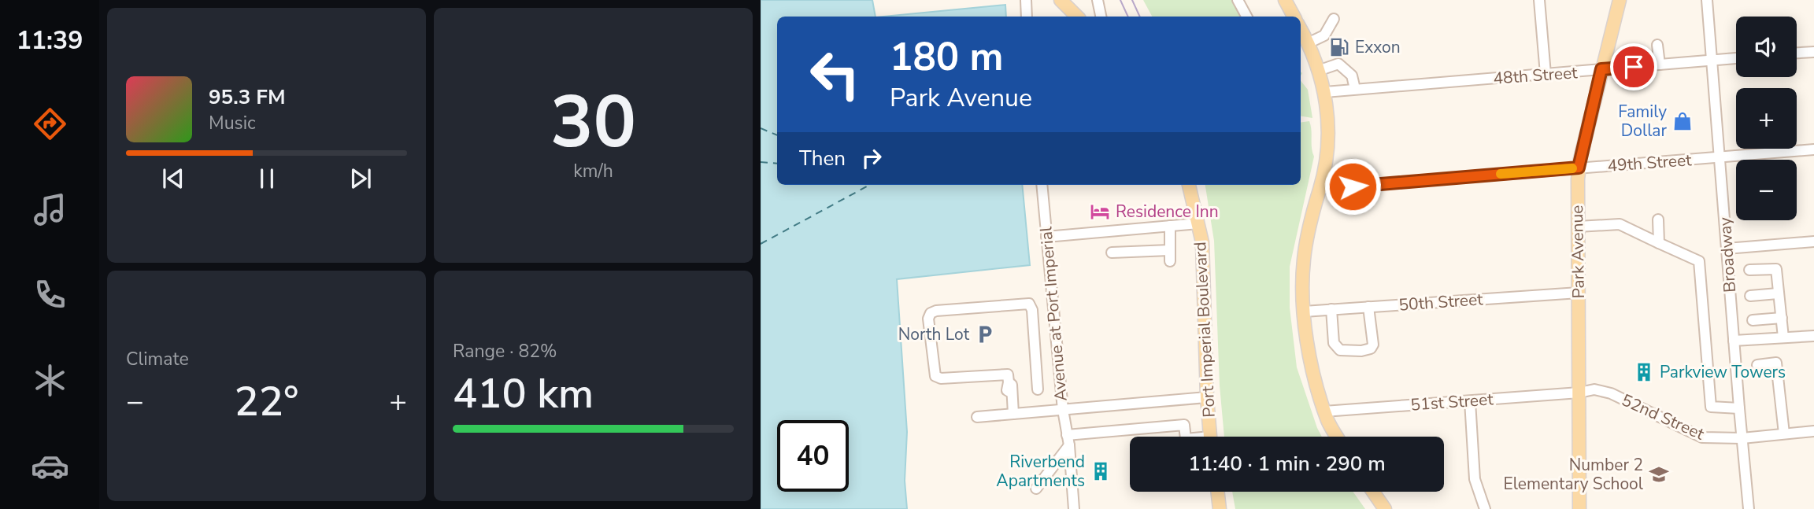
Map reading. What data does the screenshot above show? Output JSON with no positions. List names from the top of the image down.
{
  "streets": {
    "main road": ["Park Avenue", "Port Imperial Boulevard"],
    "street": [
      "48th Street",
      "49th Street",
      "Broadway",
      "50th Street",
      "Avenue at Port Imperial",
      "51st Street",
      "52nd Street"
    ]
  },
  "crossings": [
    ["48th Street", "Park Avenue"],
    ["48th Street", "Broadway"],
    ["49th Street", "Park Avenue"],
    ["49th Street", "Broadway"],
    ["Park Avenue", "50th Street"],
    ["Park Avenue", "51st Street"],
    ["Park Avenue", "52nd Street"],
    ["Broadway", "52nd Street"],
    ["51st Street", "52nd Street"]
  ],
  "places": {
    "fuel station": ["Exxon"],
    "shop": ["Family Dollar"],
    "hotel": ["Residence Inn"],
    "parking": ["North Lot"],
    "building": ["Parkview Towers", "Riverbend Apartments"],
    "school or university": ["Number 2 Elementary School"]
  },
  "page": {
    "tabs": "11:39",
    "tile": [
      ["30", "km/h"],
      "Climate",
      ["Range · 82%", "410 km"]
    ],
    "map_buttons": ["+", "−"],
    "turn": ["180 m", "Park Avenue"],
    "song": ["95.3 FM", "Music"],
    "then": "Then",
    "heat": ["−", "22°", "+"],
    "limit": "40",
    "trip": "11:40 · 1 min · 290 m"
  }
}
